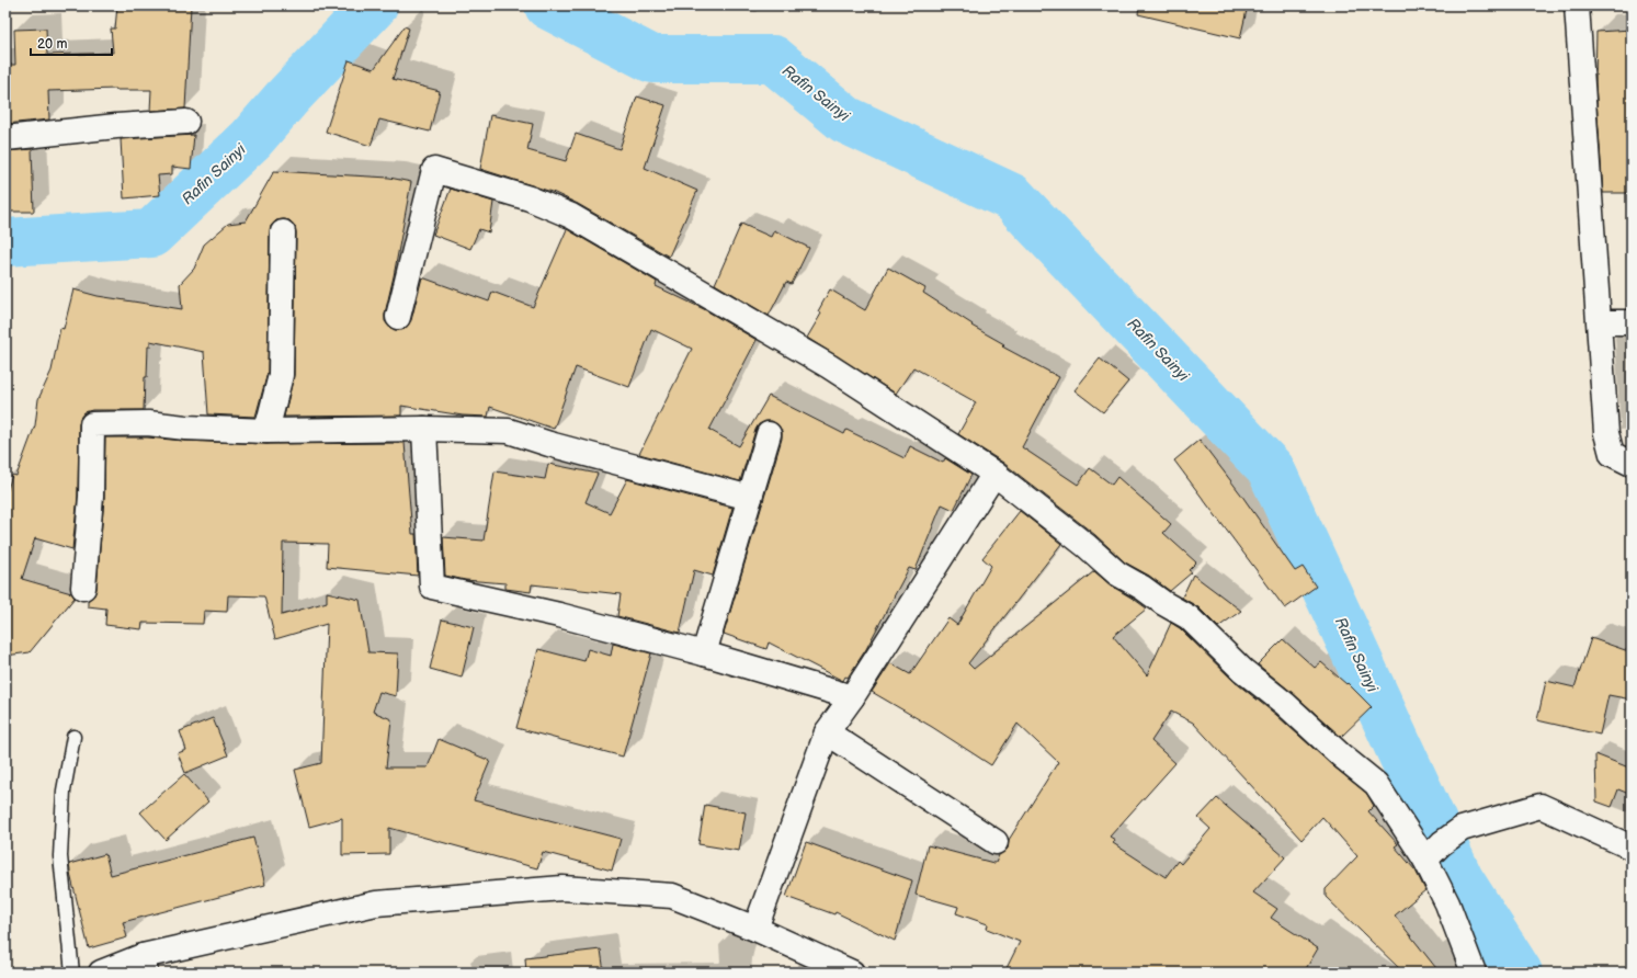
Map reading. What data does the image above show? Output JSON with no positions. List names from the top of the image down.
{
  "water": ["Rafin Sainyi"],
  "scale_bar": "20 m"
}
